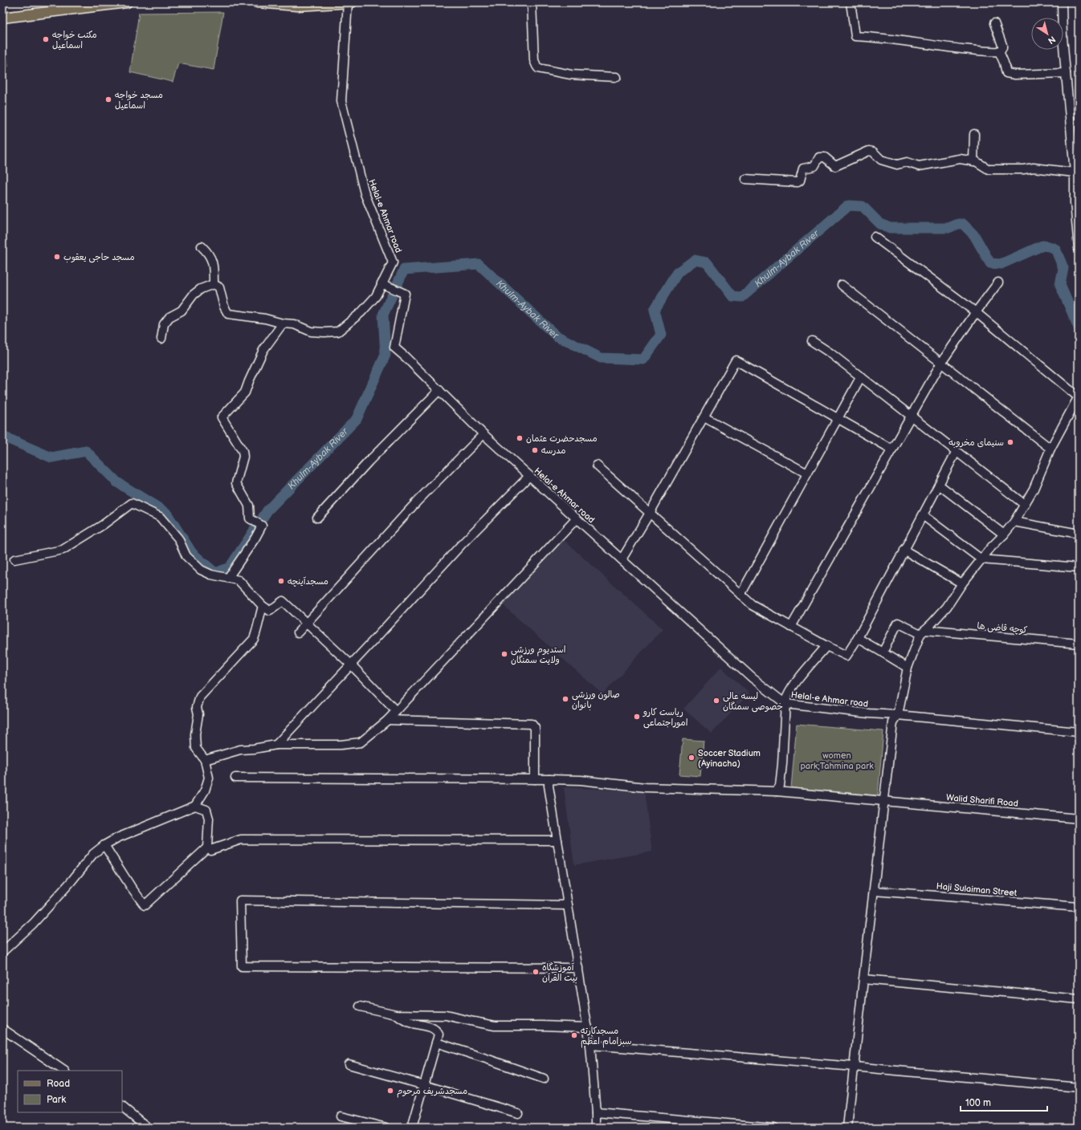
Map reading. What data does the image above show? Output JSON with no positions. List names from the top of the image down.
{
  "streets": {
    "street": [
      "Helal-e Ahmar road",
      "کوچه قاضی ها",
      "Walid Sharifi Road",
      "Haji Sulaiman Street"
    ]
  },
  "water": ["Khulm-Aybak River"],
  "parks": ["women park;Tahmina park"],
  "places": [
    "مکتب خواجه اسماعیل",
    "مسجد خواجه اسماعیل",
    "مسجد حاجی یعقوب",
    "مسجدحضرت عثمان",
    "سنیمای مخروبه",
    "مدرسه",
    "مسجدآینچه",
    "استدیوم ورزشی ولایت سمنگان",
    "صالون ورزشی بانوان",
    "لیسه عالی خصوصی سمنگان",
    "ریاست کارو اموراجتماعی",
    "Soccer Stadium (Ayinacha)",
    "آموزشگاه بیت القرآن",
    "مسجدکارته سبزامام اعظم",
    "مسجدشریف مرحوم"
  ],
  "legend": ["Road", "Park"],
  "scale_bar": "100 m",
  "north": "bottom right"
}
